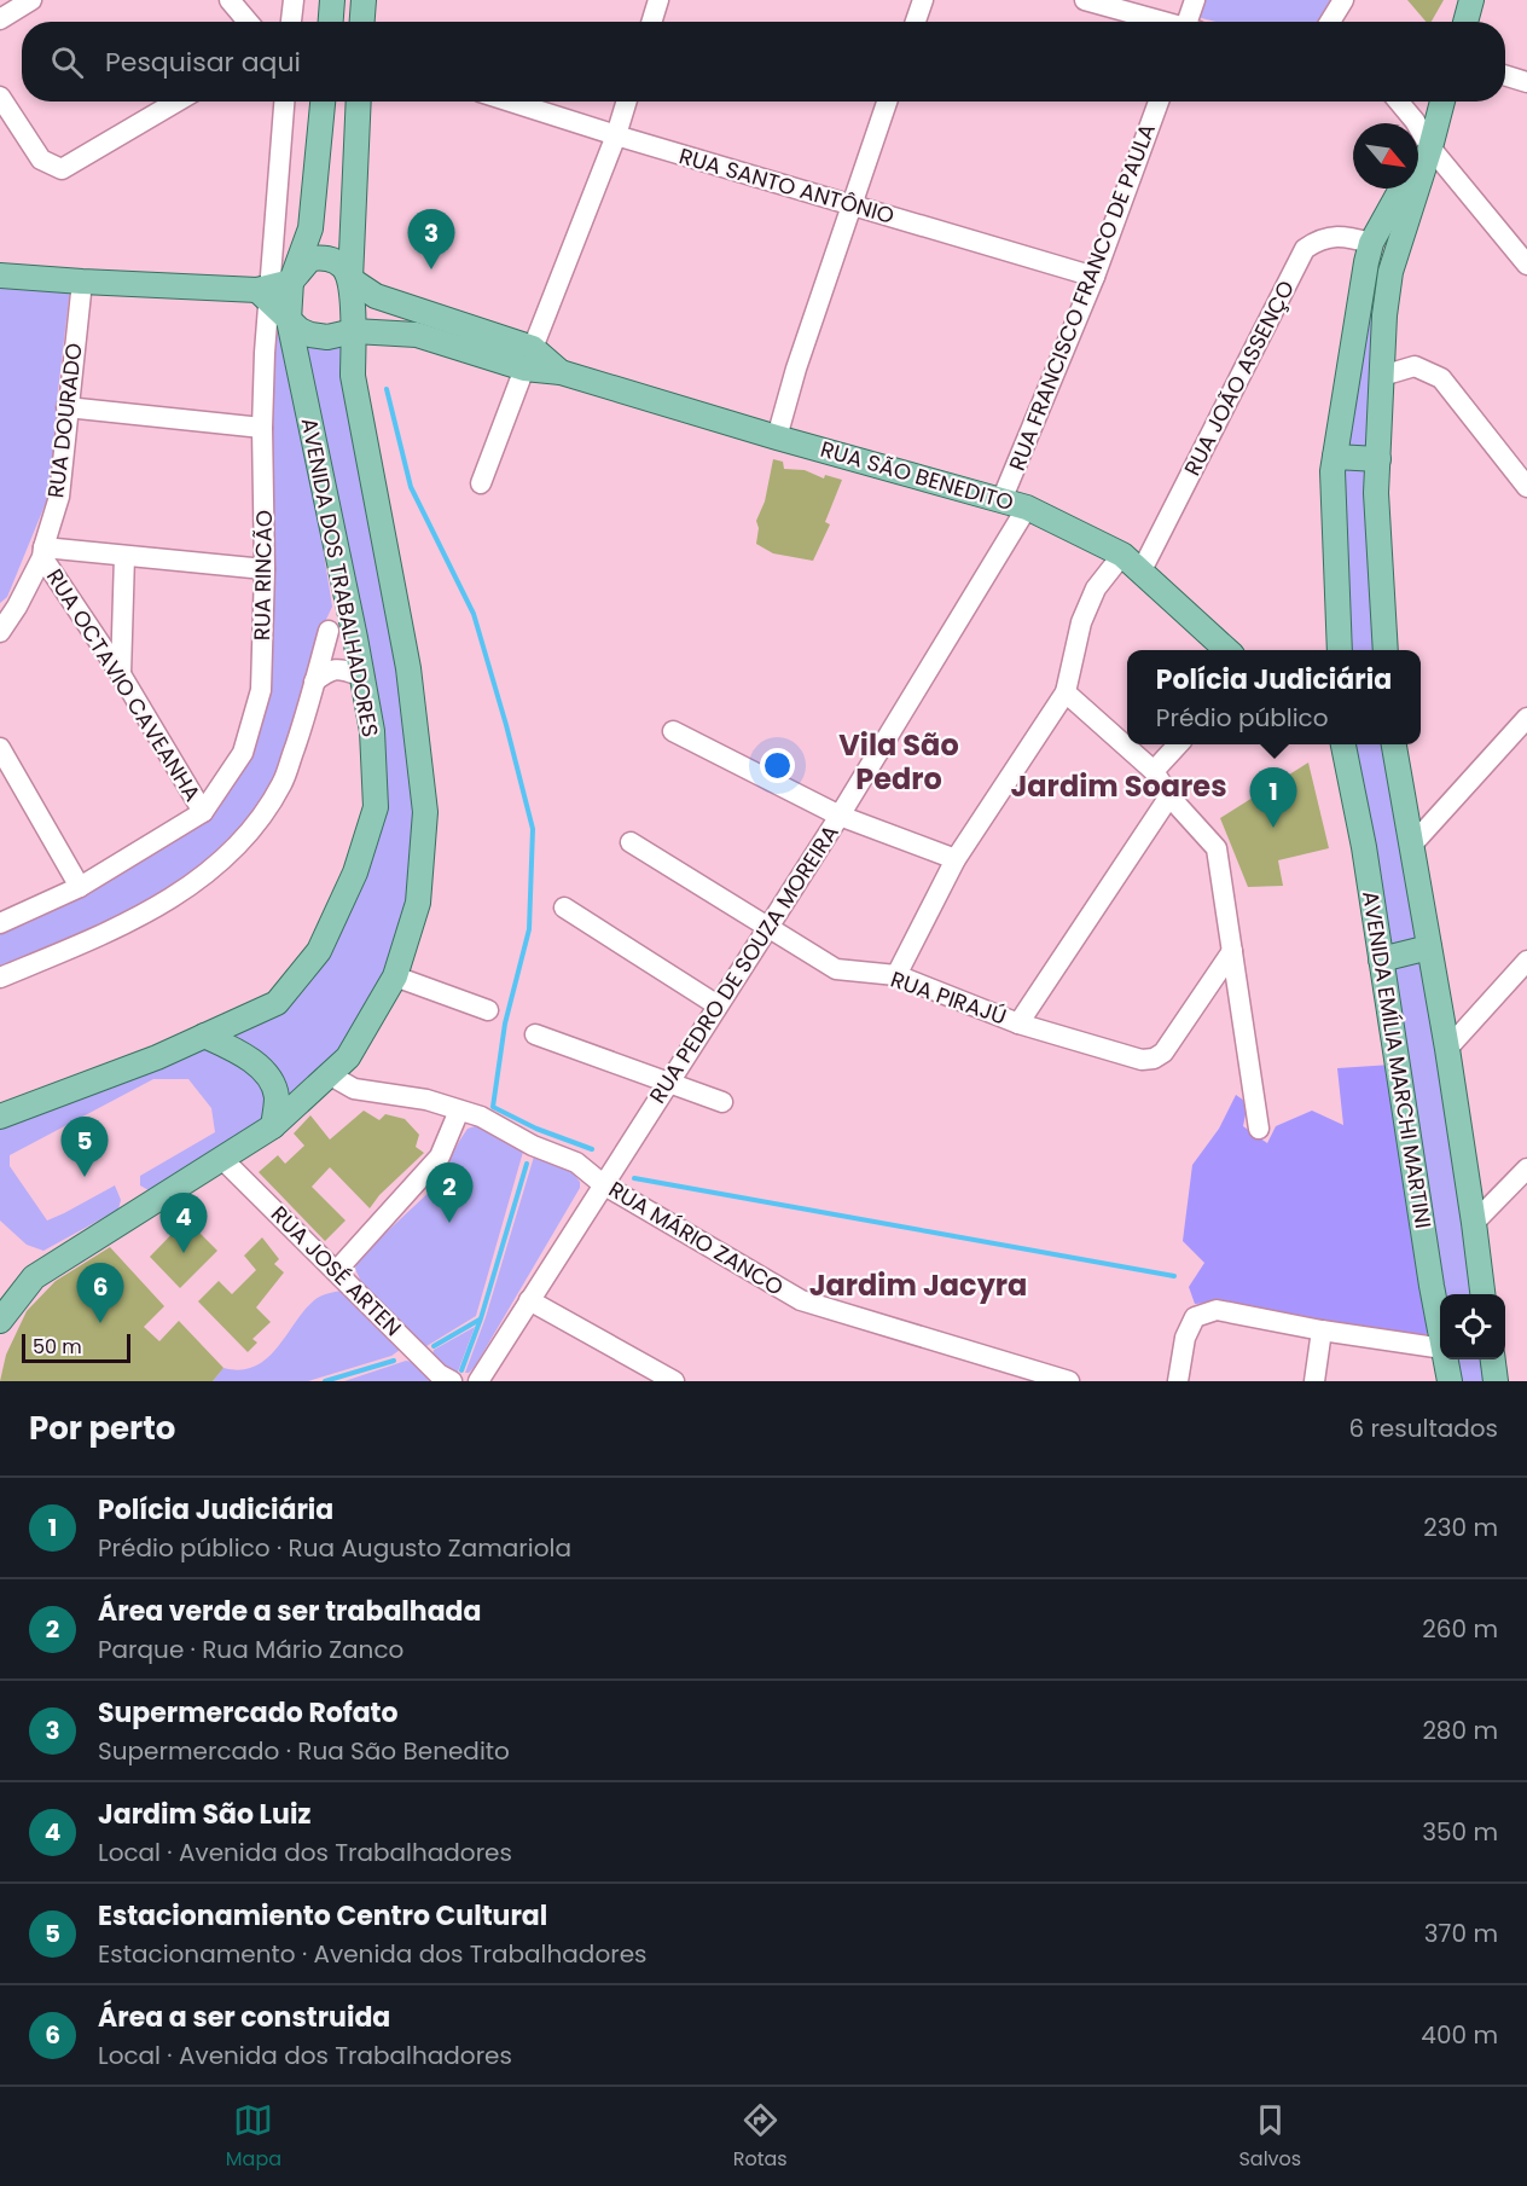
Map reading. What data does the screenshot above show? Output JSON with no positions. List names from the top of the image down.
{
  "streets": {
    "main road": ["RUA SÃO BENEDITO", "AVENIDA DOS TRABALHADORES", "AVENIDA EMÍLIA MARCHI MARTINI"],
    "street": [
      "RUA SANTO ANTÔNIO",
      "RUA FRANCISCO FRANCO DE PAULA",
      "RUA JOÃO ASSENÇO",
      "RUA DOURADO",
      "RUA RINCÃO",
      "RUA OCTAVIO CAVEANHA",
      "RUA PEDRO DE SOUZA MOREIRA",
      "RUA PIRAJÚ",
      "RUA MÁRIO ZANCO",
      "RUA JOSÉ ARTEN"
    ]
  },
  "crossings": [
    ["RUA SANTO ANTÔNIO", "RUA FRANCISCO FRANCO DE PAULA"],
    ["RUA FRANCISCO FRANCO DE PAULA", "RUA SÃO BENEDITO"],
    ["RUA JOÃO ASSENÇO", "RUA SÃO BENEDITO"],
    ["RUA DOURADO", "RUA OCTAVIO CAVEANHA"],
    ["RUA SÃO BENEDITO", "RUA RINCÃO"],
    ["RUA SÃO BENEDITO", "AVENIDA DOS TRABALHADORES"],
    ["RUA SÃO BENEDITO", "RUA PEDRO DE SOUZA MOREIRA"],
    ["RUA RINCÃO", "AVENIDA DOS TRABALHADORES"],
    ["RUA RINCÃO", "RUA OCTAVIO CAVEANHA"],
    ["RUA PEDRO DE SOUZA MOREIRA", "RUA PIRAJÚ"],
    ["RUA PEDRO DE SOUZA MOREIRA", "RUA MÁRIO ZANCO"]
  ],
  "districts": ["Vila São Pedro", "Jardim Soares", "Jardim Jacyra"],
  "scale_bar": "50 m",
  "north": "bottom right",
  "page": {
    "search": "Pesquisar aqui",
    "pins": [
      "3",
      "1",
      "5",
      "2",
      "4",
      "6"
    ],
    "popup": ["Polícia Judiciária", "Prédio público"],
    "scale": "50 m",
    "heading": ["Por perto", "6 resultados"],
    "list": [
      {
        "mark": "1",
        "name": "Polícia Judiciária",
        "note": "Prédio público · Rua Augusto Zamariola",
        "value": "230 m"
      },
      {
        "mark": "2",
        "name": "Área verde a ser trabalhada",
        "note": "Parque · Rua Mário Zanco",
        "value": "260 m"
      },
      {
        "mark": "3",
        "name": "Supermercado Rofato",
        "note": "Supermercado · Rua São Benedito",
        "value": "280 m"
      },
      {
        "mark": "4",
        "name": "Jardim São Luiz",
        "note": "Local · Avenida dos Trabalhadores",
        "value": "350 m"
      },
      {
        "mark": "5",
        "name": "Estacionamiento Centro Cultural",
        "note": "Estacionamento · Avenida dos Trabalhadores",
        "value": "370 m"
      },
      {
        "mark": "6",
        "name": "Área a ser construida",
        "note": "Local · Avenida dos Trabalhadores",
        "value": "400 m"
      }
    ],
    "nav": ["Mapa", "Rotas", "Salvos"]
  }
}
